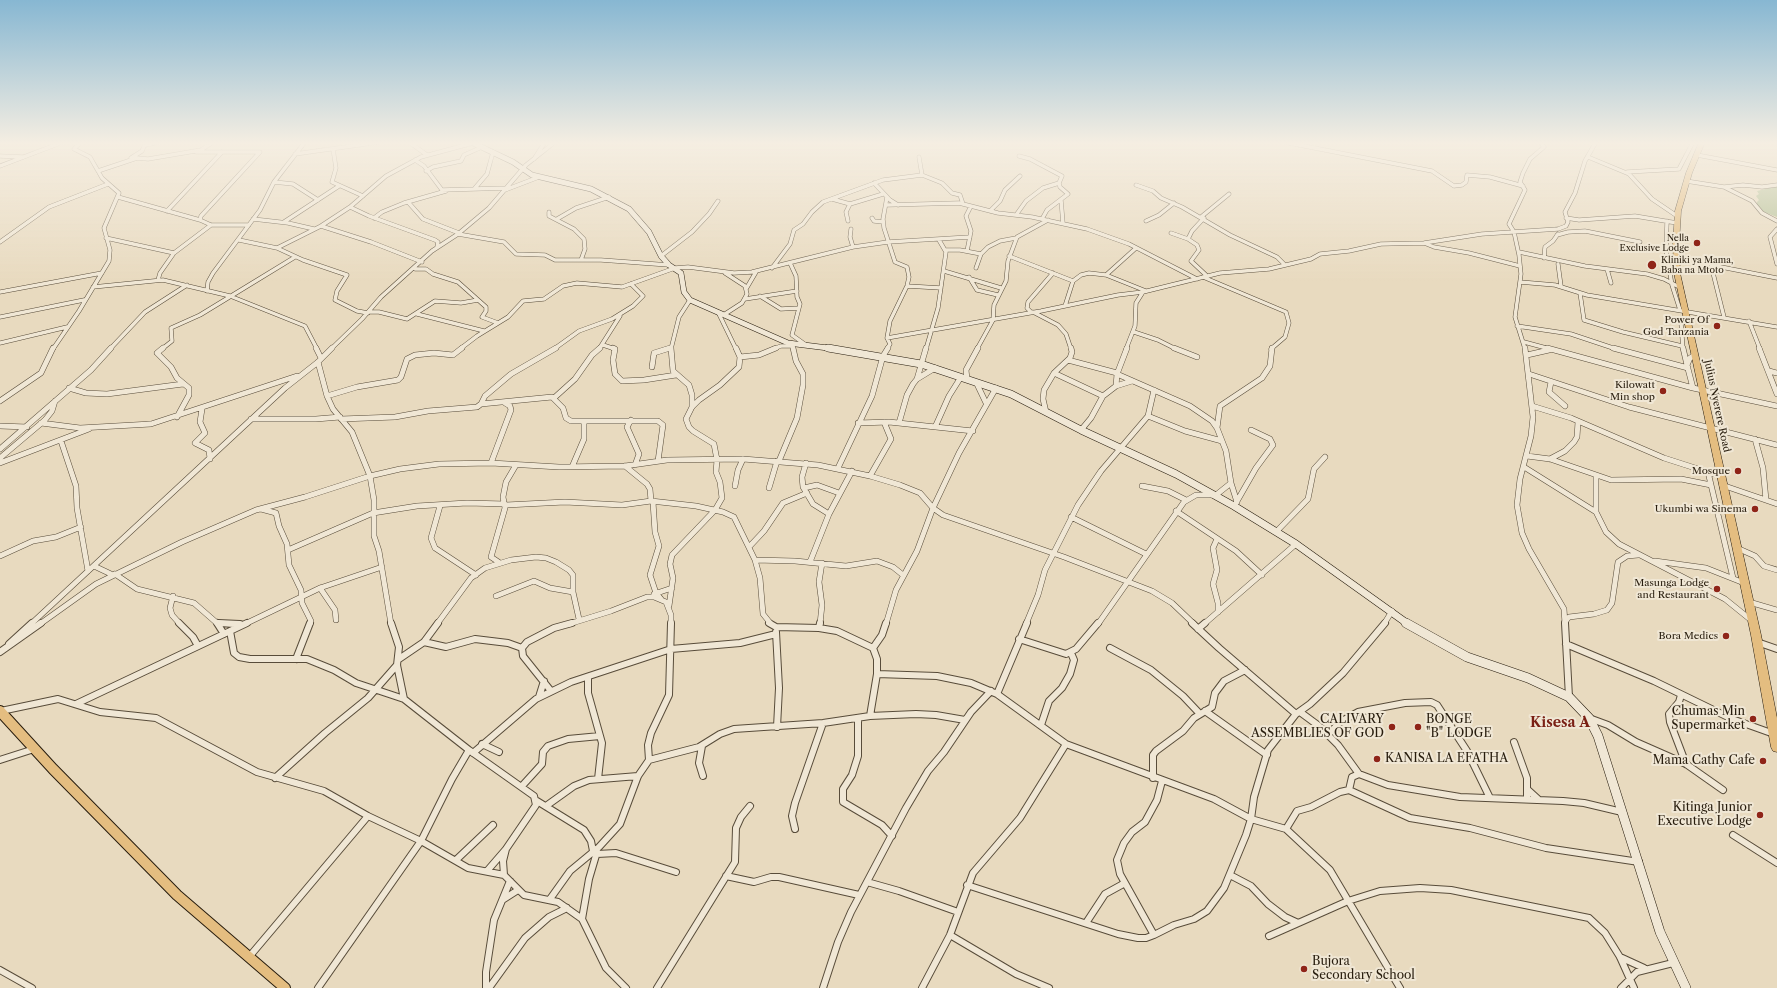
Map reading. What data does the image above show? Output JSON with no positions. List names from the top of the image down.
{
  "streets": {
    "highway": ["Julius Nyerere Road"]
  },
  "districts": ["Kisesa A"],
  "places": [
    "Nella Exclusive Lodge",
    "Kliniki ya Mama, Baba na Mtoto",
    "Power Of God Tanzania",
    "Kilowatt Min shop",
    "Mosque",
    "Ukumbi wa Sinema",
    "Masunga Lodge and Restaurant",
    "Bora Medics",
    "Chumas Min Supermarket",
    "CALIVARY ASSEMBLIES OF GOD",
    "BONGE \"B\" LODGE",
    "KANISA LA EFATHA",
    "Mama Cathy Cafe",
    "Kitinga Junior Executive Lodge",
    "Bujora Secondary School"
  ]
}
